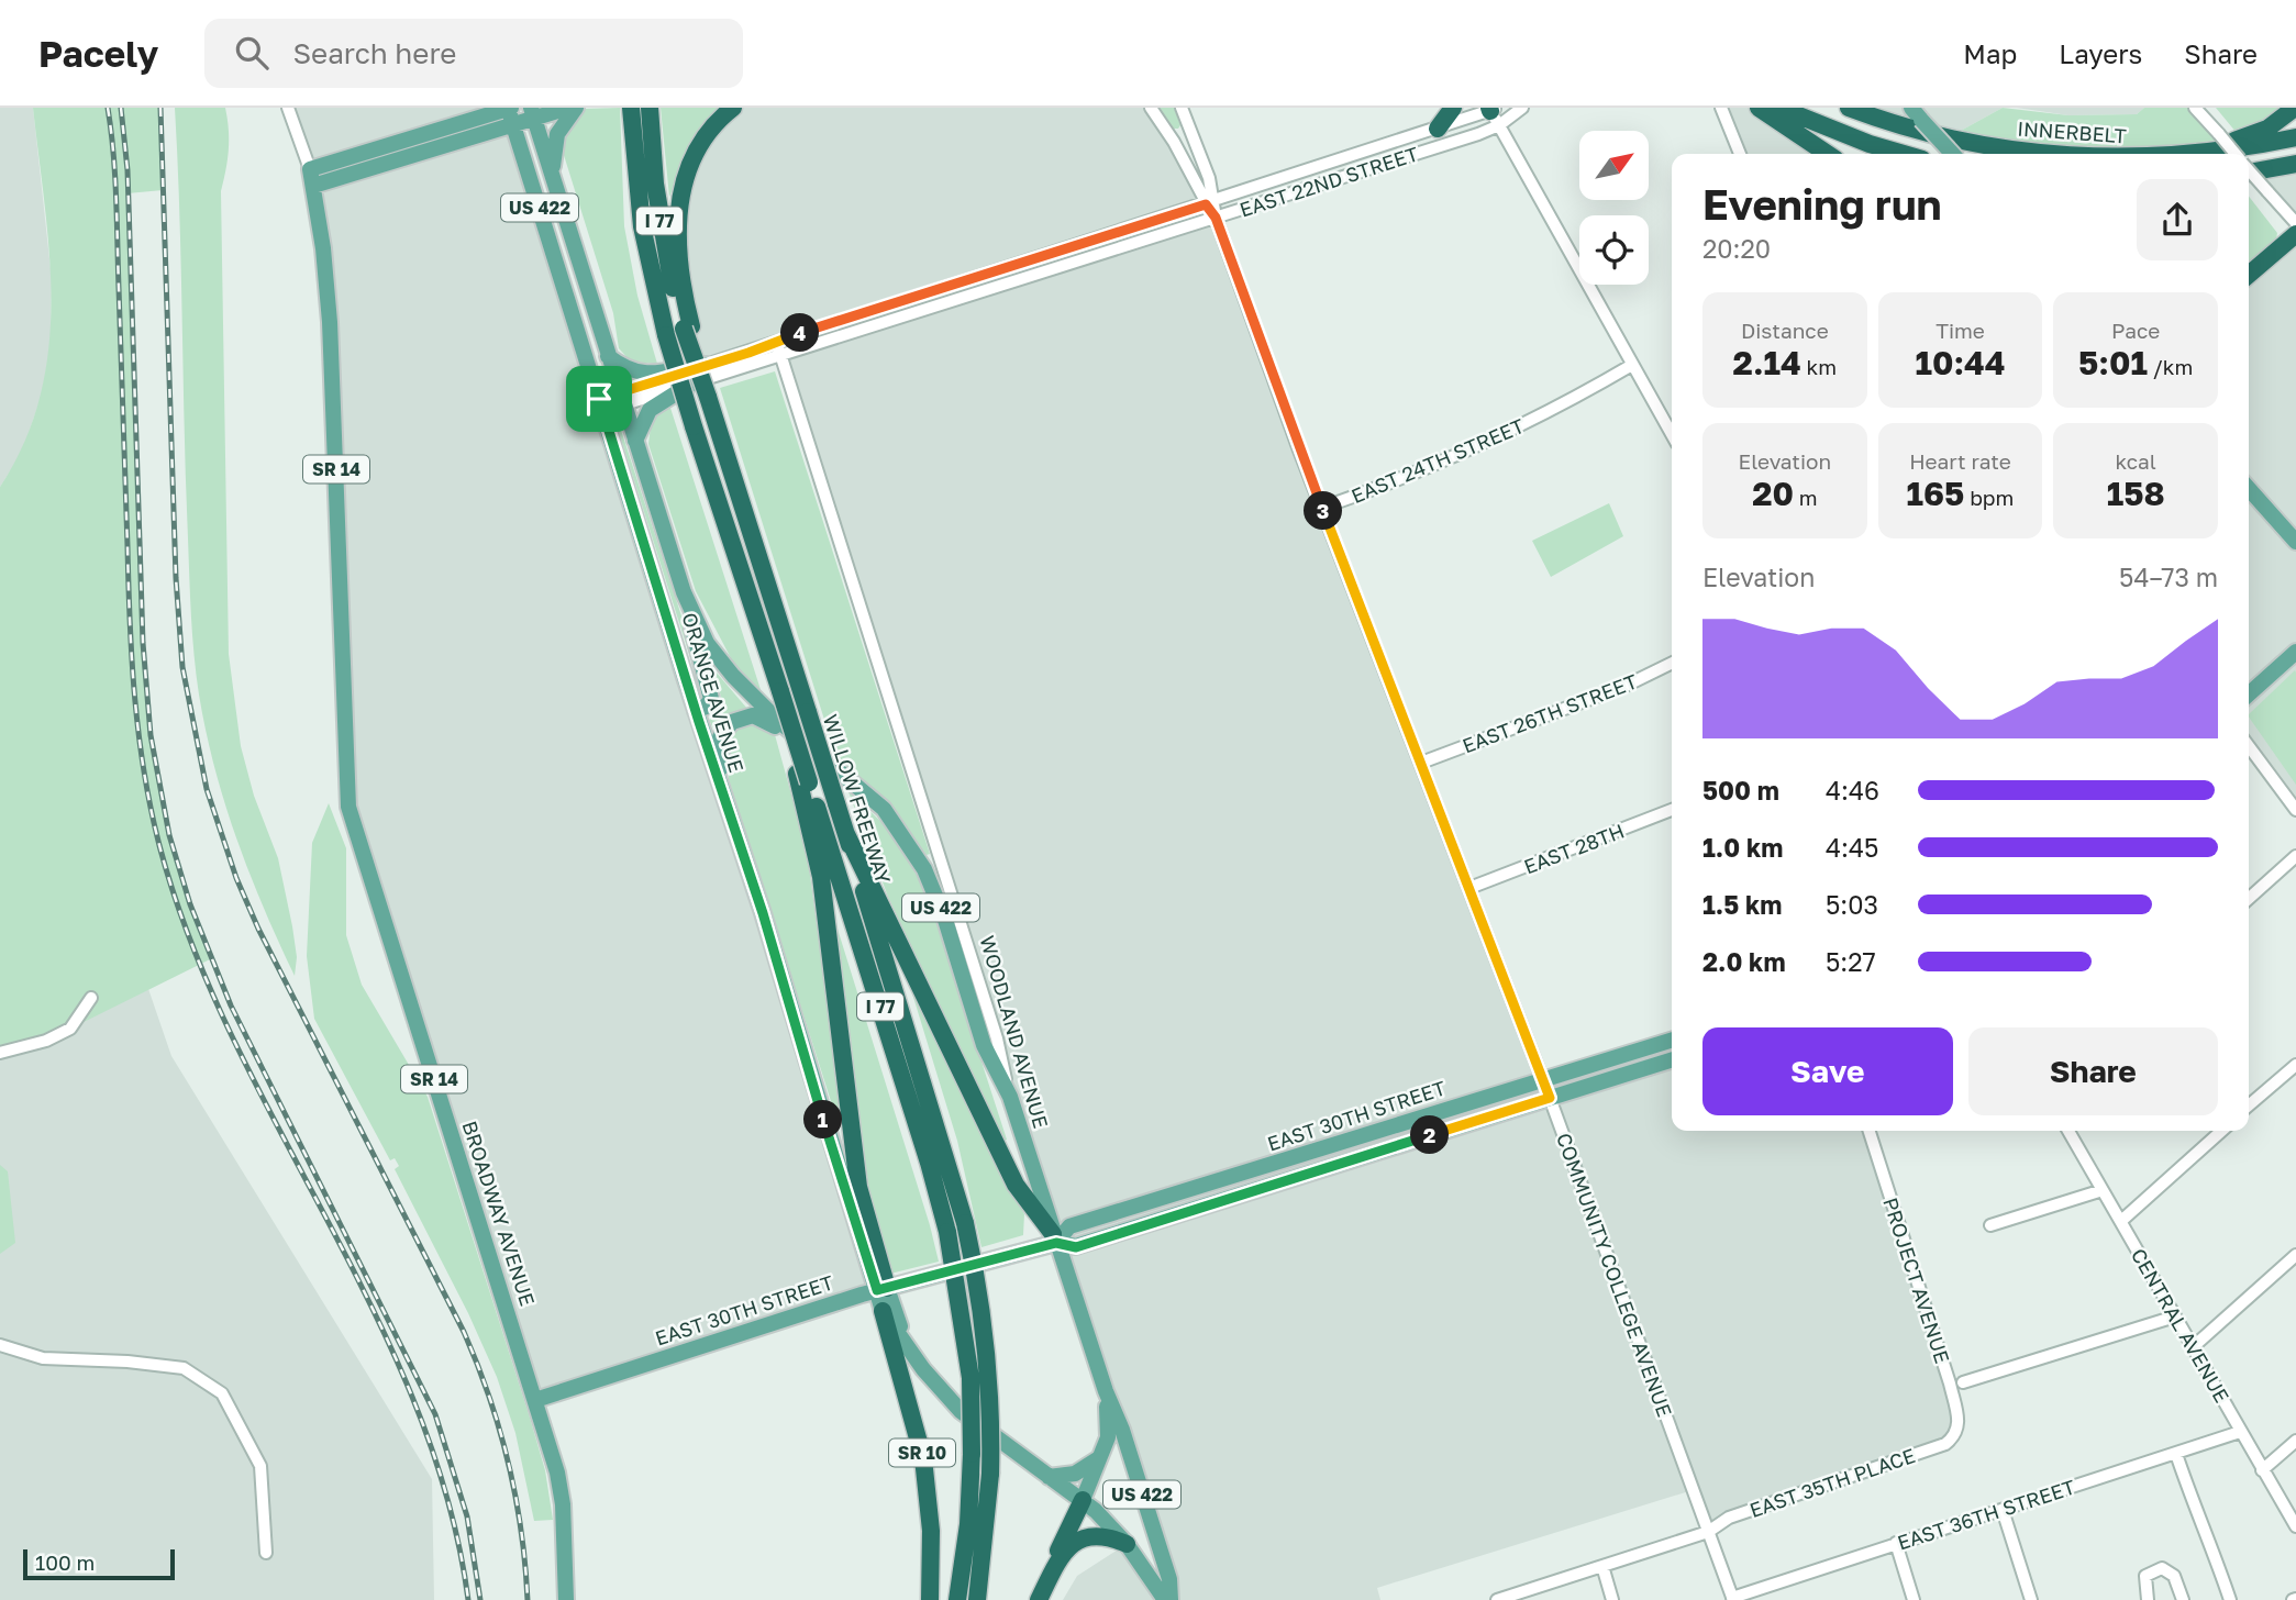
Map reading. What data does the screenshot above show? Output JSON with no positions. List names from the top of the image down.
{
  "streets": {
    "highway": [
      "INNERBELT",
      "I 77",
      "WILLOW FREEWAY",
      "SR 10"
    ],
    "main road": [
      "US 422",
      "SR 14",
      "ORANGE AVENUE",
      "WOODLAND AVENUE",
      "EAST 30TH STREET",
      "BROADWAY AVENUE"
    ],
    "street": [
      "EAST 22ND STREET",
      "EAST 24TH STREET",
      "EAST 26TH STREET",
      "EAST 28TH",
      "COMMUNITY COLLEGE AVENUE",
      "PROJECT AVENUE",
      "CENTRAL AVENUE",
      "EAST 35TH PLACE",
      "EAST 36TH STREET"
    ]
  },
  "crossings": [
    ["EAST 22ND STREET", "ORANGE AVENUE"],
    ["EAST 22ND STREET", "WOODLAND AVENUE"],
    ["EAST 22ND STREET", "COMMUNITY COLLEGE AVENUE"],
    ["I 77", "WILLOW FREEWAY"],
    ["EAST 24TH STREET", "COMMUNITY COLLEGE AVENUE"],
    ["ORANGE AVENUE", "WOODLAND AVENUE"],
    ["ORANGE AVENUE", "EAST 30TH STREET"],
    ["EAST 26TH STREET", "COMMUNITY COLLEGE AVENUE"],
    ["EAST 28TH", "COMMUNITY COLLEGE AVENUE"],
    ["WOODLAND AVENUE", "EAST 30TH STREET"],
    ["WOODLAND AVENUE", "SR 10"],
    ["EAST 30TH STREET", "BROADWAY AVENUE"],
    ["EAST 30TH STREET", "COMMUNITY COLLEGE AVENUE"],
    ["COMMUNITY COLLEGE AVENUE", "EAST 35TH PLACE"],
    ["COMMUNITY COLLEGE AVENUE", "EAST 36TH STREET"],
    ["PROJECT AVENUE", "EAST 35TH PLACE"],
    ["CENTRAL AVENUE", "EAST 36TH STREET"]
  ],
  "scale_bar": "100 m",
  "north": "top right",
  "page": {
    "header": "Pacely",
    "search": "Search here",
    "nav": ["Map", "Layers", "Share"],
    "heading": ["Evening run", "20:20"],
    "stats": [
      ["Distance", "2.14 km"],
      ["Time", "10:44"],
      ["Pace", "5:01 /km"],
      ["Elevation", "20 m"],
      ["Heart rate", "165 bpm"],
      ["kcal", "158"]
    ],
    "pins": [
      "4",
      "3",
      "1",
      "2"
    ],
    "chart": ["Elevation", "54–73 m"],
    "list": [
      {
        "name": "500 m",
        "note": "4:46"
      },
      {
        "name": "1.0 km",
        "note": "4:45"
      },
      {
        "name": "1.5 km",
        "note": "5:03"
      },
      {
        "name": "2.0 km",
        "note": "5:27"
      }
    ],
    "buttons": ["Save", "Share"],
    "scale": "100 m"
  }
}
